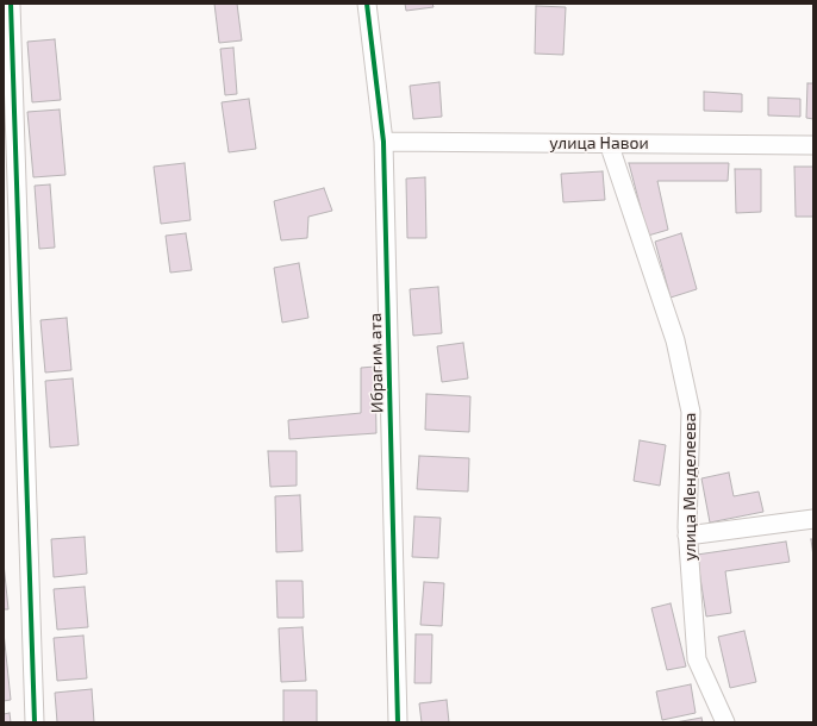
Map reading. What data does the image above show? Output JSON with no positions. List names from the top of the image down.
{
  "streets": {
    "street": ["улица Навои", "Ибрагим ата", "улица Менделеева"]
  },
  "crossings": [
    ["улица Навои", "Ибрагим ата"],
    ["улица Навои", "улица Менделеева"]
  ]
}
